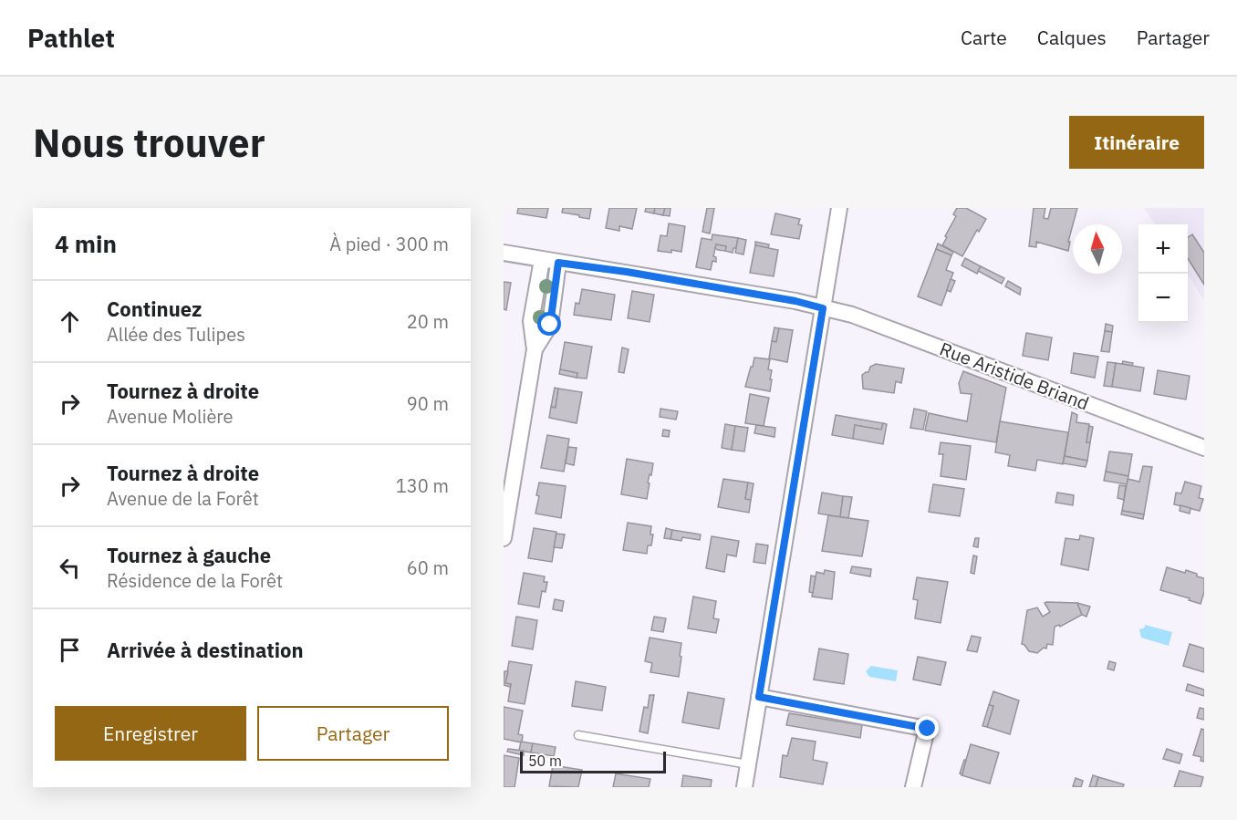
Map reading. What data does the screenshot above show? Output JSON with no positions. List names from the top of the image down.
{
  "streets": {
    "street": ["Rue Aristide Briand"]
  },
  "scale_bar": "50 m",
  "north": "top",
  "page": {
    "header": "Pathlet",
    "nav": ["Carte", "Calques", "Partager"],
    "buttons": [
      "Itinéraire",
      ["Enregistrer", "Partager"]
    ],
    "title": "Nous trouver",
    "heading": ["4 min", "À pied · 300 m"],
    "map_buttons": ["+", "−"],
    "list": [
      ["Continuez", "Allée des Tulipes", "20 m"],
      ["Tournez à droite", "Avenue Molière", "90 m"],
      ["Tournez à droite", "Avenue de la Forêt", "130 m"],
      ["Tournez à gauche", "Résidence de la Forêt", "60 m"],
      "Arrivée à destination"
    ],
    "scale": "50 m"
  }
}
